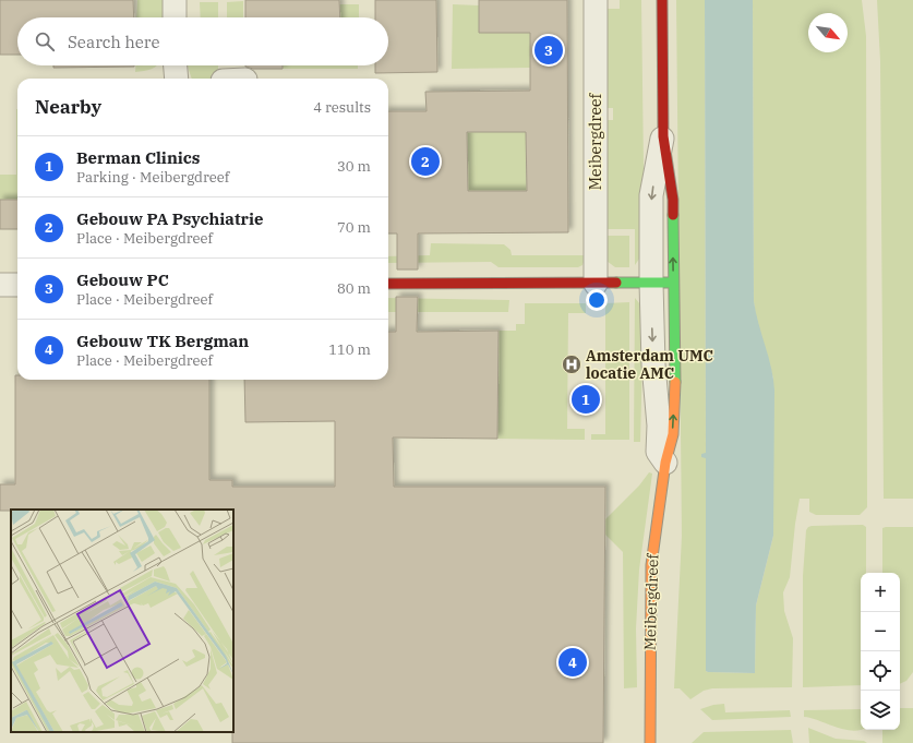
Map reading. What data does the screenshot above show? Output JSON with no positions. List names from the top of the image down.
{
  "streets": {
    "street": ["Meibergdreef"]
  },
  "places": {
    "hospital": ["Amsterdam UMC locatie AMC"]
  },
  "north": "bottom right",
  "page": {
    "search": "Search here",
    "pins": [
      "3",
      "2",
      "1",
      "4"
    ],
    "heading": ["Nearby", "4 results"],
    "list": [
      {
        "mark": "1",
        "name": "Berman Clinics",
        "note": "Parking · Meibergdreef",
        "value": "30 m"
      },
      {
        "mark": "2",
        "name": "Gebouw PA Psychiatrie",
        "note": "Place · Meibergdreef",
        "value": "70 m"
      },
      {
        "mark": "3",
        "name": "Gebouw PC",
        "note": "Place · Meibergdreef",
        "value": "80 m"
      },
      {
        "mark": "4",
        "name": "Gebouw TK Bergman",
        "note": "Place · Meibergdreef",
        "value": "110 m"
      }
    ],
    "map_buttons": ["+", "−"]
  }
}
